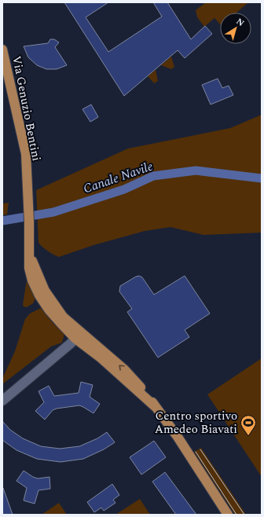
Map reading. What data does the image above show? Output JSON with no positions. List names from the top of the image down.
{
  "streets": {
    "main road": ["Via Genuzio Bentini"]
  },
  "water": ["Canale Navile"],
  "places": {
    "sports": ["Centro sportivo Amedeo Biavati"]
  },
  "north": "top right"
}
